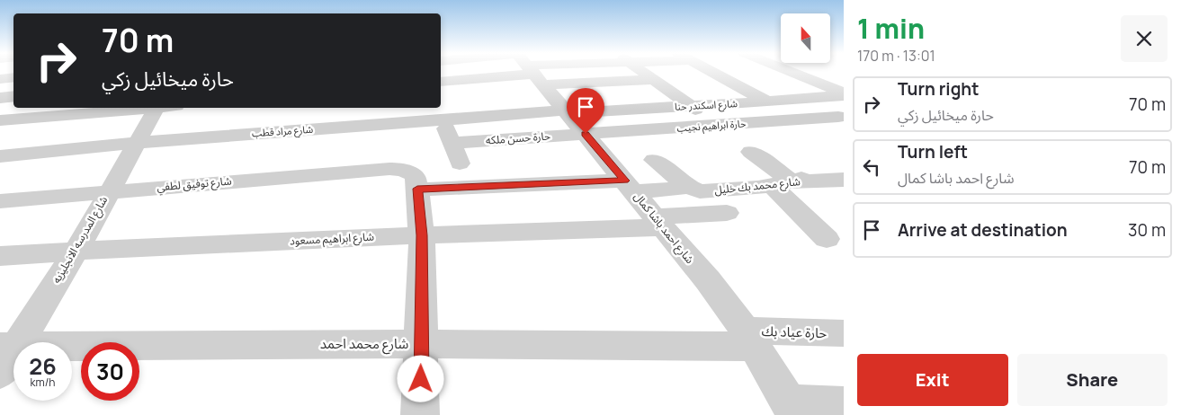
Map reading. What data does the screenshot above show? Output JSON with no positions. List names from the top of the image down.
{
  "streets": {
    "street": [
      "شارع اسكندر حنا",
      "حارة ابراهيم نجيب",
      "شارع مراد قطب",
      "حارة حسن ملكه",
      "شارع توفيق لطفي",
      "شارع محمد بك خليل",
      "شارع احمد باشا كمال",
      "شارع ابراهيم مسعود",
      "شارع المدرسه الانجليزيه",
      "حارة عياد بك",
      "شارع محمد احمد"
    ]
  },
  "crossings": [
    ["شارع اسكندر حنا", "شارع مراد قطب"],
    ["شارع اسكندر حنا", "شارع احمد باشا كمال"],
    ["حارة ابراهيم نجيب", "حارة حسن ملكه"],
    ["حارة ابراهيم نجيب", "شارع احمد باشا كمال"],
    ["شارع مراد قطب", "شارع احمد باشا كمال"],
    ["شارع مراد قطب", "شارع المدرسه الانجليزيه"],
    ["حارة حسن ملكه", "شارع احمد باشا كمال"],
    ["شارع توفيق لطفي", "شارع المدرسه الانجليزيه"],
    ["شارع احمد باشا كمال", "شارع ابراهيم مسعود"],
    ["شارع احمد باشا كمال", "حارة عياد بك"],
    ["شارع احمد باشا كمال", "شارع محمد احمد"],
    ["شارع ابراهيم مسعود", "شارع المدرسه الانجليزيه"],
    ["شارع المدرسه الانجليزيه", "شارع محمد احمد"],
    ["حارة عياد بك", "شارع محمد احمد"]
  ],
  "north": "top",
  "page": {
    "heading": ["1 min", "170 m · 13:01"],
    "turn": ["70 m", "حارة ميخائيل زكي"],
    "list": [
      {
        "name": "Turn right",
        "note": "حارة ميخائيل زكي",
        "value": "70 m"
      },
      {
        "name": "Turn left",
        "note": "شارع احمد باشا كمال",
        "value": "70 m"
      },
      {
        "name": "Arrive at destination",
        "value": "30 m"
      }
    ],
    "speed": "26 km/h",
    "limit": "30",
    "buttons": ["Exit", "Share"]
  }
}
